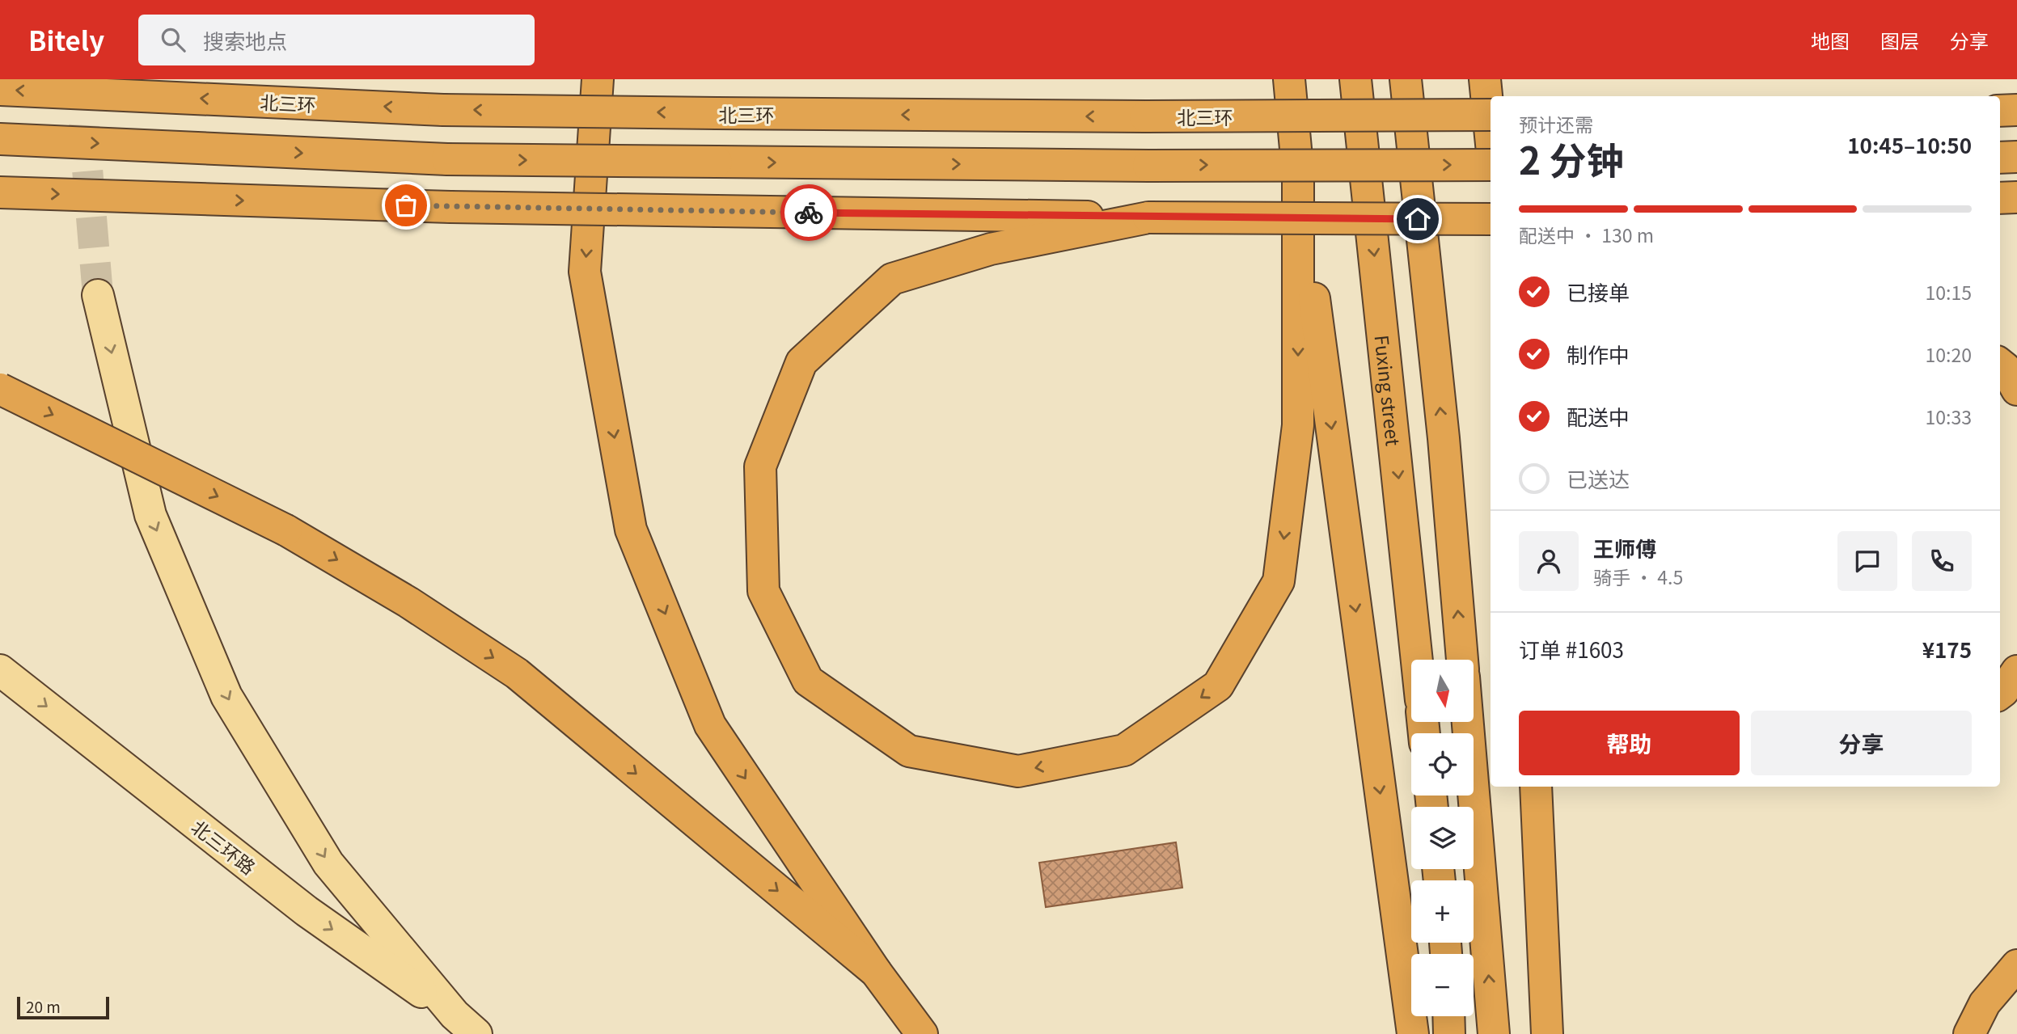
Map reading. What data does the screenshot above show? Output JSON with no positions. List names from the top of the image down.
{
  "streets": {
    "highway": ["北三环", "Fuxing street"],
    "main road": ["北三环路"]
  },
  "one_way": ["北三环路"],
  "scale_bar": "20 m",
  "north": "bottom",
  "page": {
    "header": "Bitely",
    "search": "搜索地点",
    "nav": ["地图", "图层", "分享"],
    "heading": ["2 分钟", "预计还需", "10:45–10:50"],
    "panel": [
      "王师傅",
      "骑手 · 4.5",
      "订单 #1603",
      "¥175"
    ],
    "bar": "配送中 · 130 m",
    "list": [
      ["已接单", "10:15"],
      ["制作中", "10:20"],
      ["配送中", "10:33"],
      "已送达"
    ],
    "map_buttons": ["+", "−"],
    "buttons": ["帮助", "分享"],
    "scale": "20 m"
  }
}
